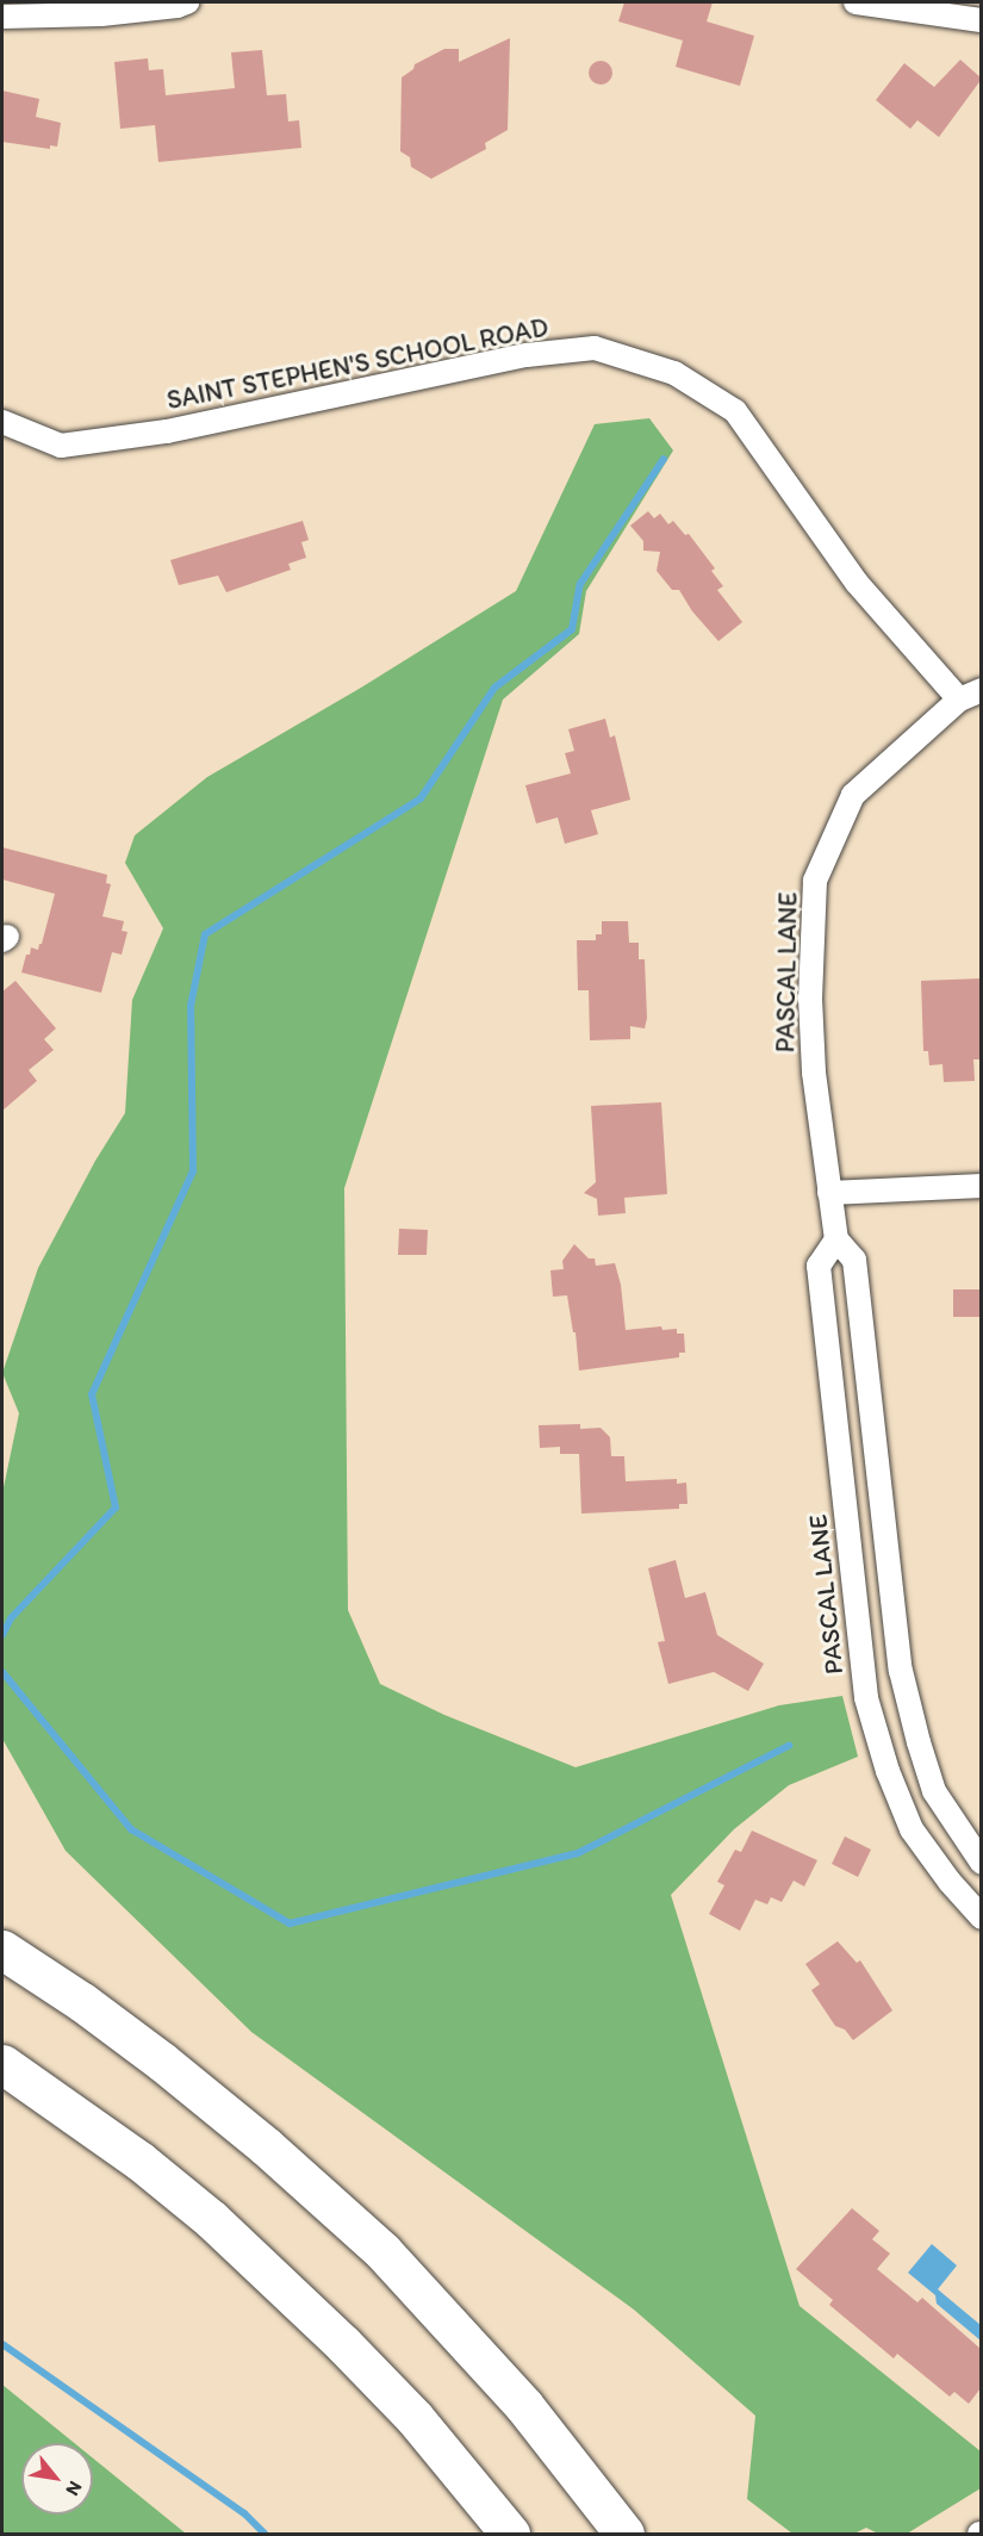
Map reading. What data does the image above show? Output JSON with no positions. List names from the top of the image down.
{
  "streets": {
    "street": ["SAINT STEPHEN'S SCHOOL ROAD", "PASCAL LANE"]
  },
  "crossings": [
    ["SAINT STEPHEN'S SCHOOL ROAD", "PASCAL LANE"]
  ],
  "north": "bottom right"
}
